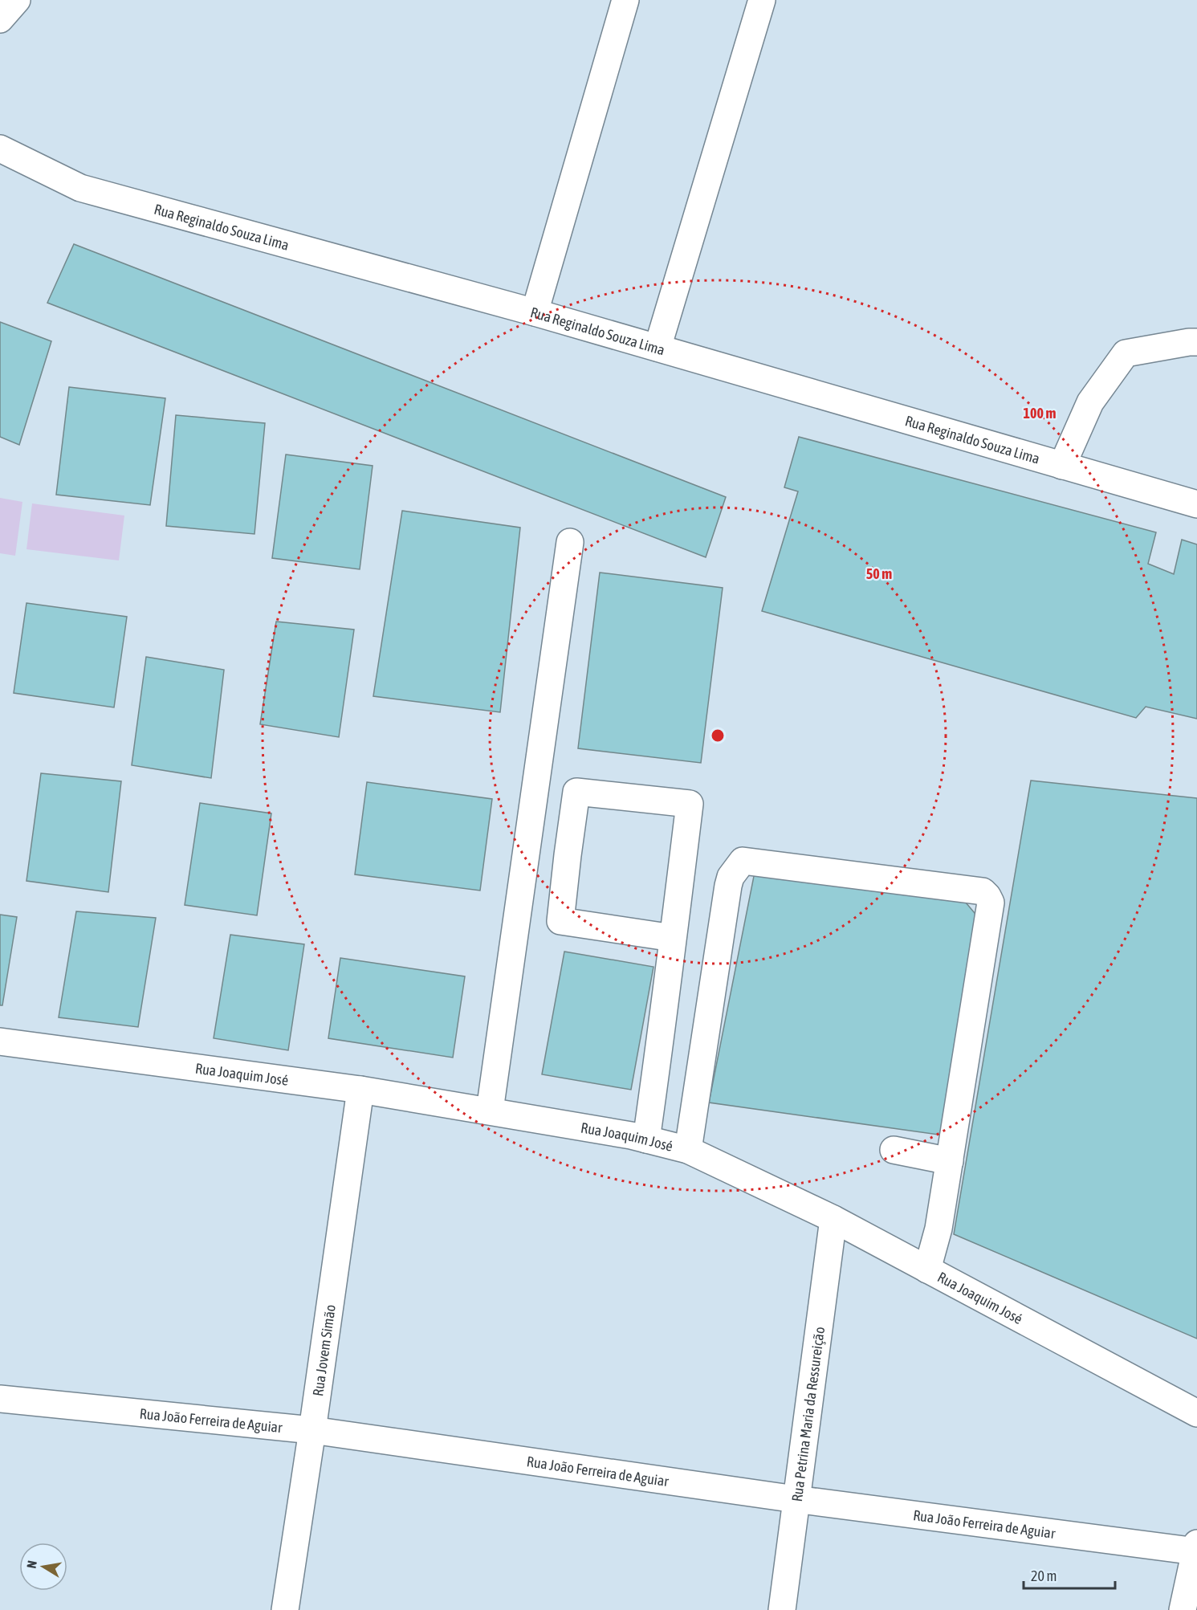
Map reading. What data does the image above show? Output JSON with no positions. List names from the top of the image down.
{
  "streets": {
    "street": [
      "Rua Reginaldo Souza Lima",
      "Rua Joaquim José",
      "Rua Jovem Simão",
      "Rua Petrina Maria da Ressureição",
      "Rua João Ferreira de Aguiar"
    ]
  },
  "crossings": [
    ["Rua Joaquim José", "Rua Jovem Simão"],
    ["Rua Joaquim José", "Rua Petrina Maria da Ressureição"],
    ["Rua Jovem Simão", "Rua João Ferreira de Aguiar"],
    ["Rua Petrina Maria da Ressureição", "Rua João Ferreira de Aguiar"]
  ],
  "scale_bar": "20 m",
  "north": "left",
  "rings": ["100 m", "50 m"]
}
